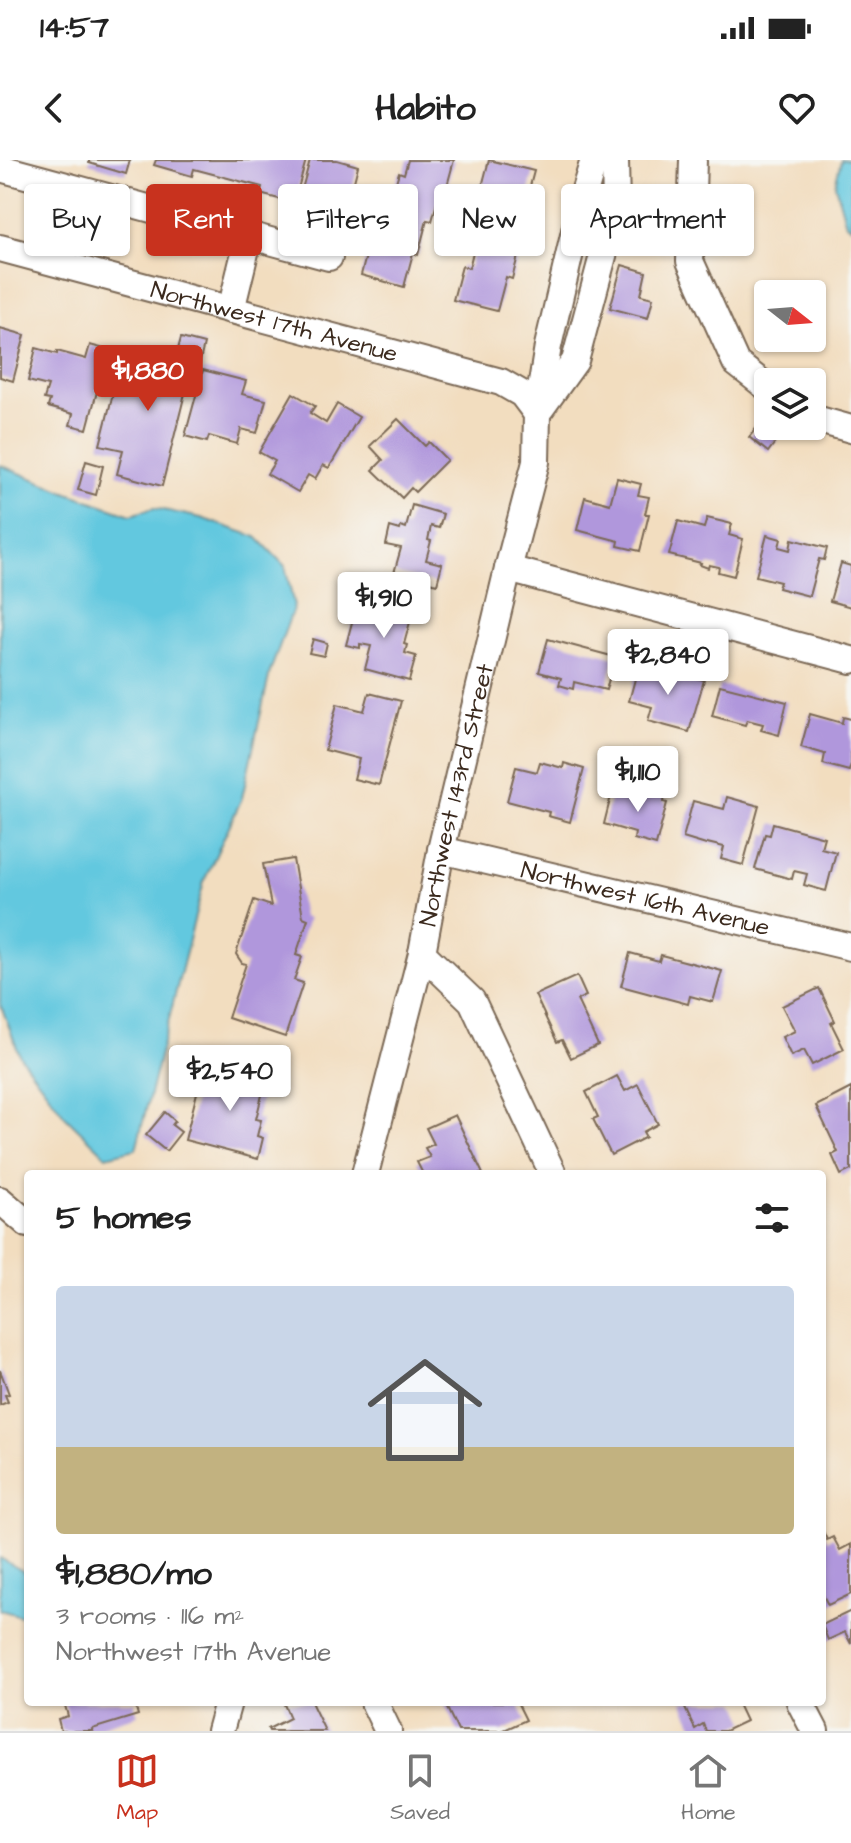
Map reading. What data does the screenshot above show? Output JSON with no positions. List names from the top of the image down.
{
  "streets": {
    "street": ["Northwest 17th Avenue", "Northwest 143rd Street", "Northwest 16th Avenue"]
  },
  "crossings": [
    ["Northwest 17th Avenue", "Northwest 143rd Street"],
    ["Northwest 143rd Street", "Northwest 16th Avenue"]
  ],
  "north": "right",
  "page": {
    "status": "14:57",
    "header": "Habito",
    "chip": [
      "Buy",
      "Rent",
      "Filters",
      "New",
      "Apartment"
    ],
    "price": [
      "$1,880",
      "$1,910",
      "$2,840",
      "$1,110",
      "$2,540"
    ],
    "heading": "5 homes",
    "list": [
      {
        "name": "$1,880/mo",
        "note": "3 rooms · 116 m² · Northwest 17th Avenue"
      }
    ],
    "tabs": ["Map", "Saved", "Home"]
  }
}
